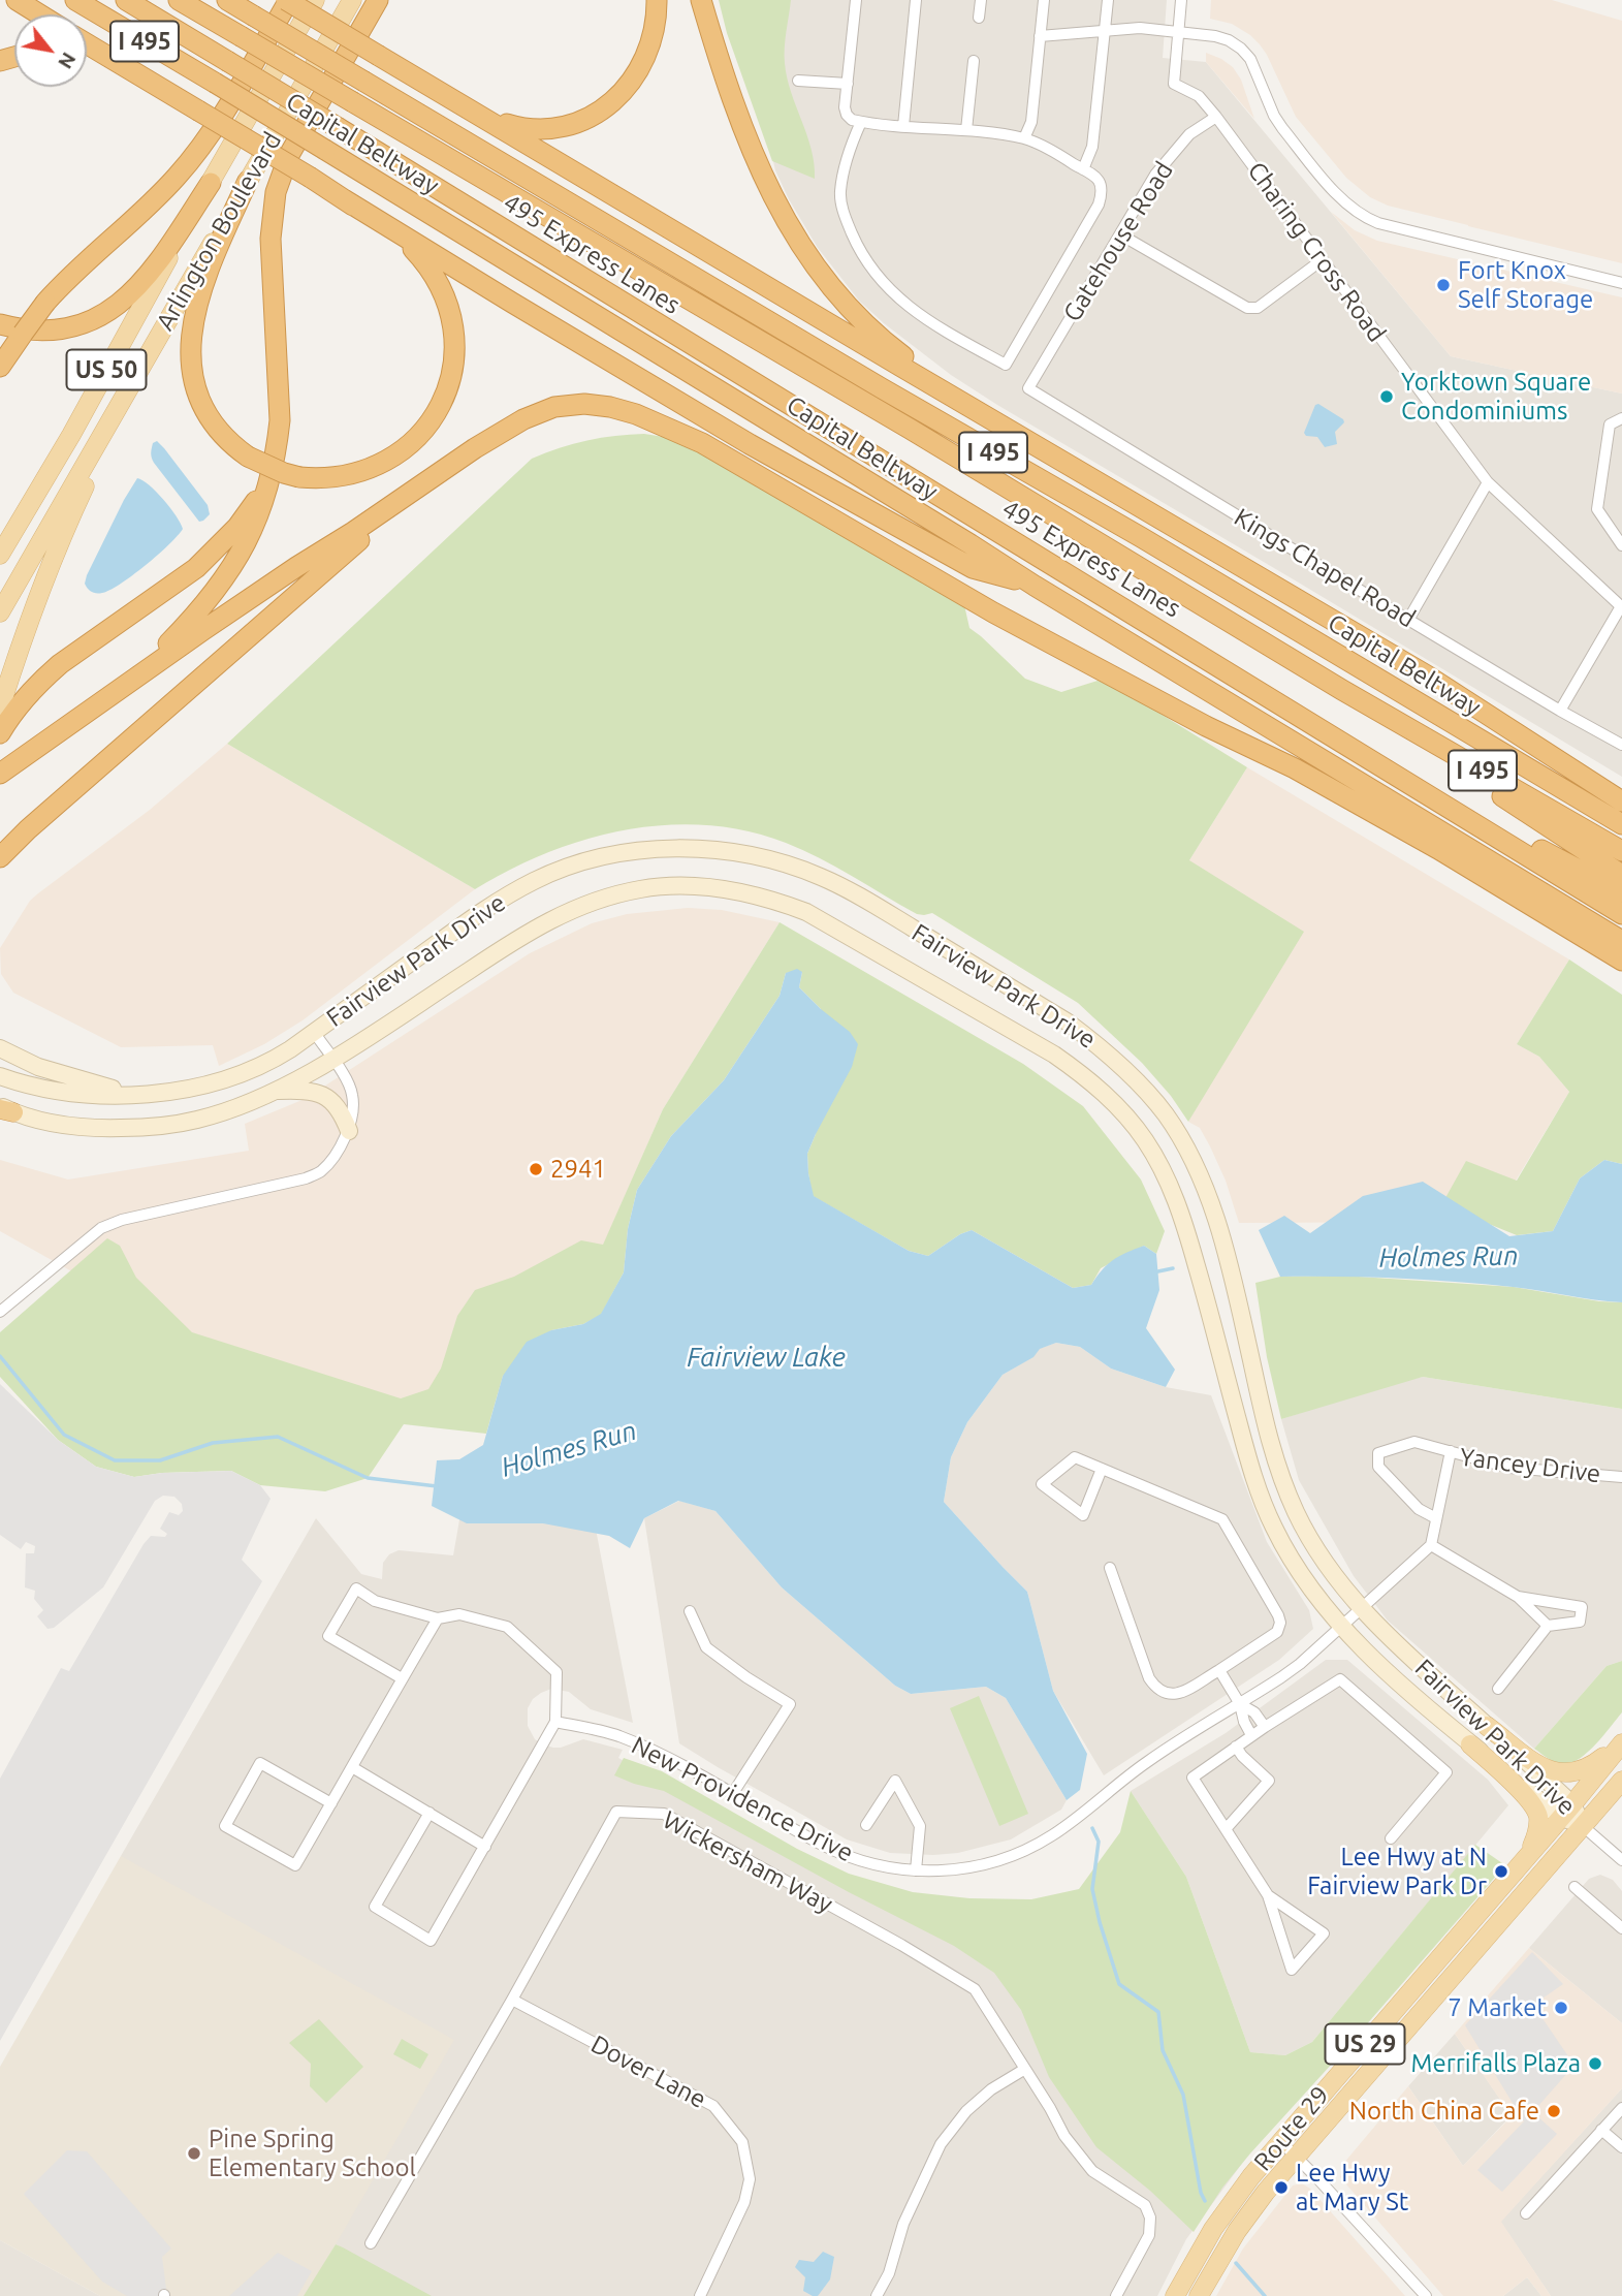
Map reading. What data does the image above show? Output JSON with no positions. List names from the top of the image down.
{
  "streets": {
    "highway": ["I 495", "Capital Beltway", "495 Express Lanes"],
    "main road": [
      "Arlington Boulevard",
      "US 50",
      "Fairview Park Drive",
      "US 29",
      "Route 29"
    ],
    "street": [
      "Gatehouse Road",
      "Charing Cross Road",
      "Kings Chapel Road",
      "Yancey Drive",
      "New Providence Drive",
      "Wickersham Way",
      "Dover Lane"
    ]
  },
  "crossings": [
    ["Gatehouse Road", "Charing Cross Road"],
    ["Gatehouse Road", "Kings Chapel Road"],
    ["Fairview Park Drive", "New Providence Drive"],
    ["Fairview Park Drive", "Route 29"],
    ["Wickersham Way", "Dover Lane"]
  ],
  "water": ["Holmes Run", "Fairview Lake"],
  "places": [
    "Fort Knox Self Storage",
    "Yorktown Square Condominiums",
    "2941",
    "Lee Hwy at N Fairview Park Dr",
    "7 Market",
    "Merrifalls Plaza",
    "North China Cafe",
    "Pine Spring Elementary School",
    "Lee Hwy at Mary St"
  ],
  "north": "bottom right"
}
